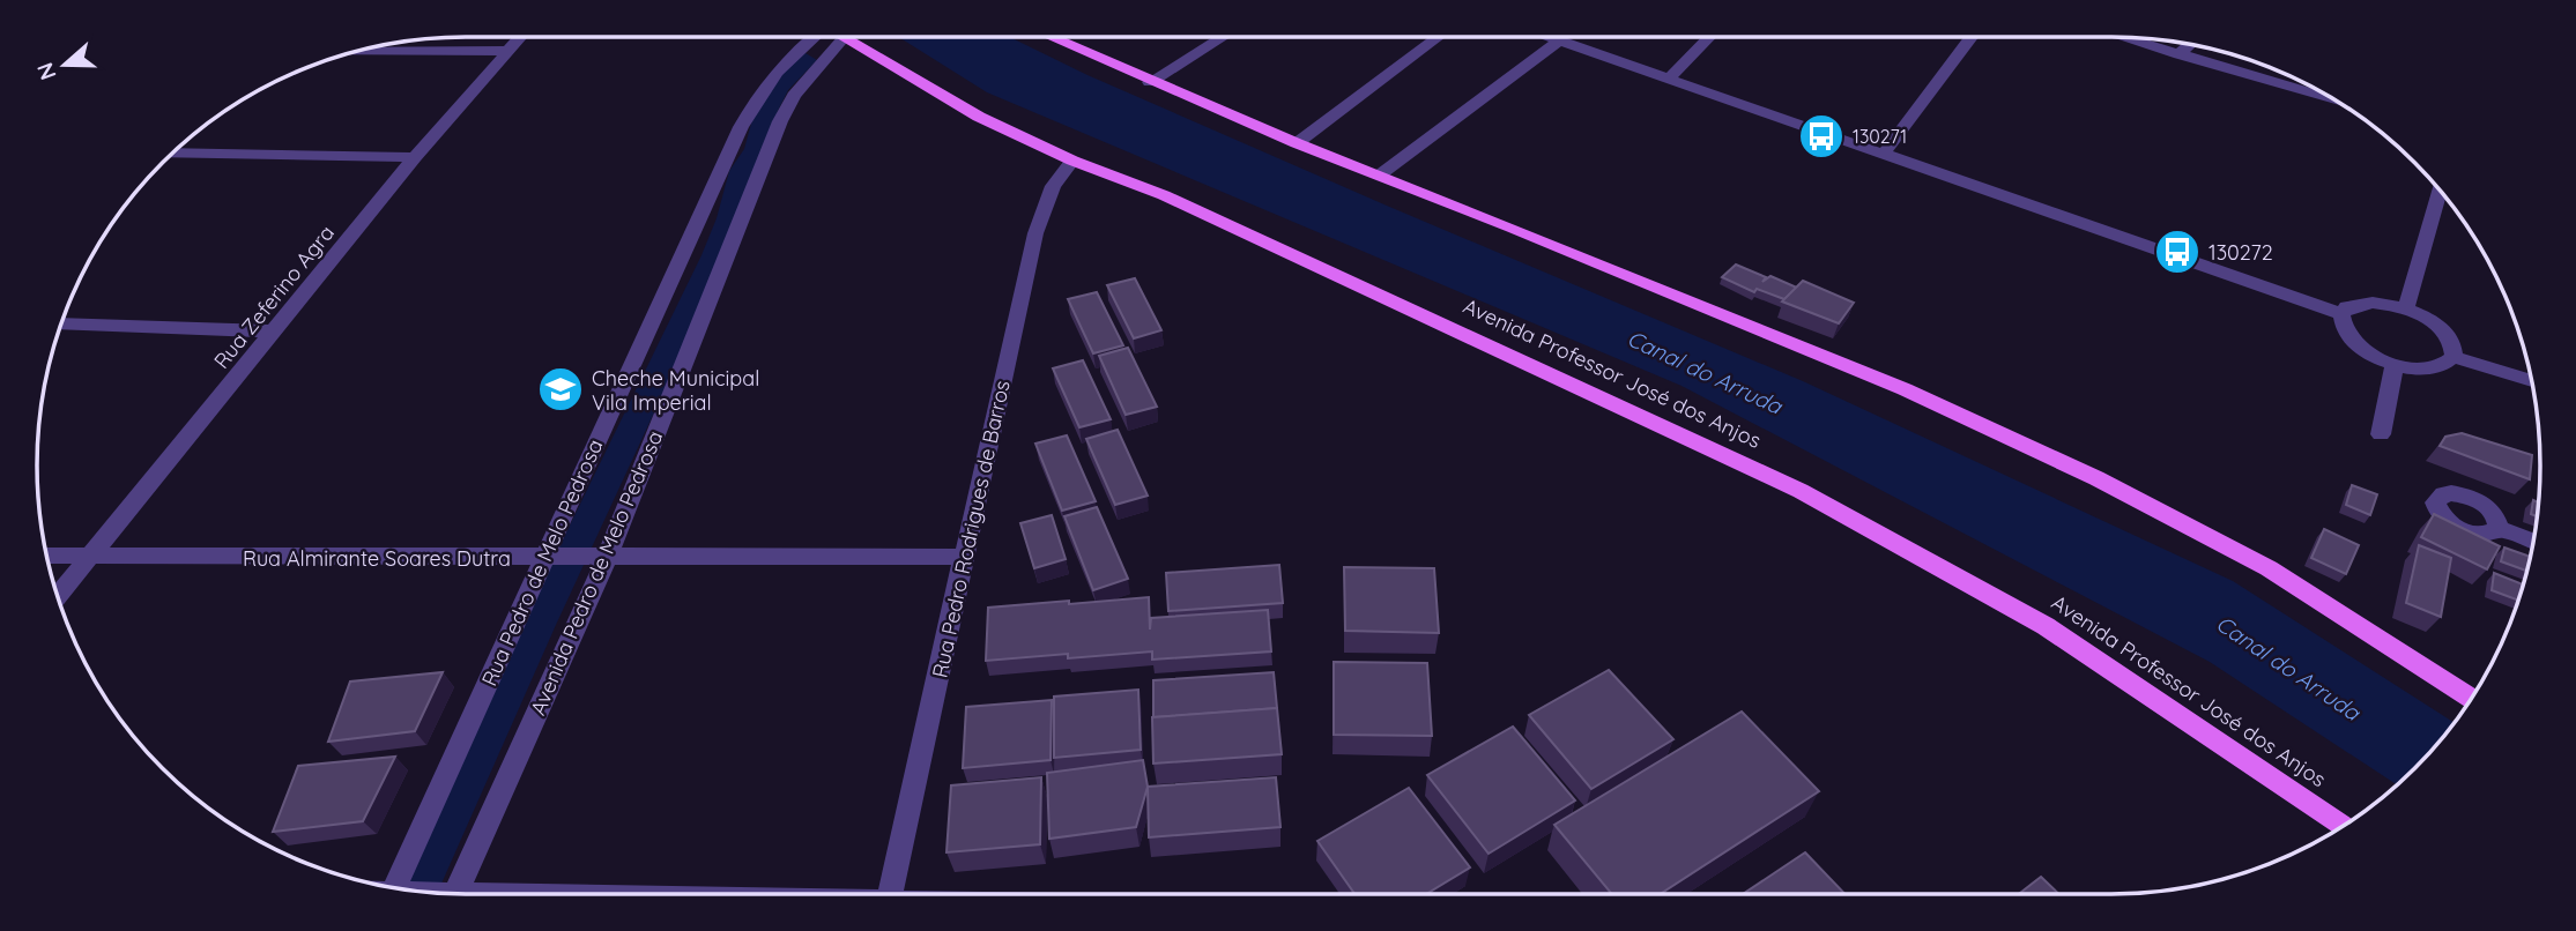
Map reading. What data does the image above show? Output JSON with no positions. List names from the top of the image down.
{
  "streets": {
    "main road": ["Avenida Professor José dos Anjos"],
    "street": [
      "Rua Zeferino Agra",
      "Rua Pedro Rodrigues de Barros",
      "Rua Almirante Soares Dutra",
      "Rua Pedro de Melo Pedrosa",
      "Avenida Pedro de Melo Pedrosa"
    ]
  },
  "crossings": [
    ["Rua Zeferino Agra", "Rua Almirante Soares Dutra"],
    ["Avenida Professor José dos Anjos", "Rua Pedro Rodrigues de Barros"],
    ["Avenida Professor José dos Anjos", "Avenida Pedro de Melo Pedrosa"],
    ["Rua Pedro Rodrigues de Barros", "Rua Almirante Soares Dutra"],
    ["Rua Almirante Soares Dutra", "Rua Pedro de Melo Pedrosa"],
    ["Rua Almirante Soares Dutra", "Avenida Pedro de Melo Pedrosa"]
  ],
  "water": ["Canal do Arruda"],
  "places": {
    "bus stop": ["130271", "130272"],
    "school or university": ["Cheche Municipal Vila Imperial"]
  },
  "north": "left"
}
